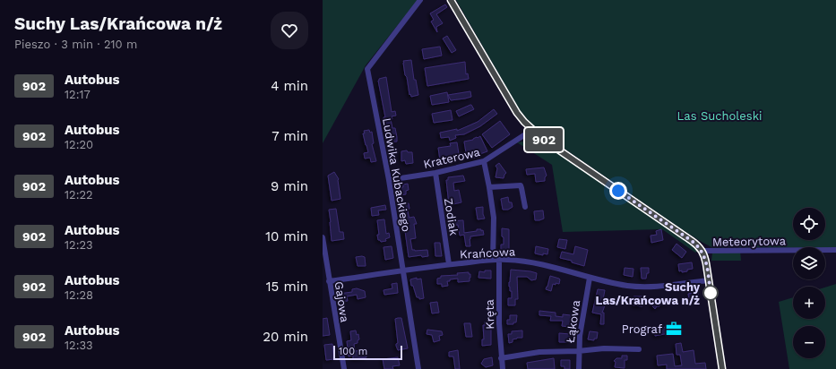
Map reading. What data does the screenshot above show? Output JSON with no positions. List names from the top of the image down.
{
  "streets": {
    "street": [
      "Kraterowa",
      "Ludwika Kubackiego",
      "Zodiak",
      "Meteorytowa",
      "Krańcowa",
      "Gajowa",
      "Kręta",
      "Łąkowa"
    ]
  },
  "crossings": [
    ["Kraterowa", "Ludwika Kubackiego"],
    ["Kraterowa", "Zodiak"],
    ["Kraterowa", "Meteorytowa"],
    ["Kraterowa", "Kręta"],
    ["Ludwika Kubackiego", "Krańcowa"],
    ["Zodiak", "Krańcowa"],
    ["Krańcowa", "Gajowa"],
    ["Krańcowa", "Kręta"],
    ["Krańcowa", "Łąkowa"]
  ],
  "parks": ["Las Sucholeski"],
  "places": {
    "other": ["Suchy Las/Krańcowa n/ż"],
    "office": ["Prograf"]
  },
  "lines": ["bus line 902"],
  "scale_bar": "100 m",
  "page": {
    "heading": ["Suchy Las/Krańcowa n/ż", "Pieszo · 3 min · 210 m"],
    "on_map": "902",
    "list": [
      {
        "mark": "902",
        "name": "Autobus",
        "note": "12:17",
        "value": "4 min"
      },
      {
        "mark": "902",
        "name": "Autobus",
        "note": "12:20",
        "value": "7 min"
      },
      {
        "mark": "902",
        "name": "Autobus",
        "note": "12:22",
        "value": "9 min"
      },
      {
        "mark": "902",
        "name": "Autobus",
        "note": "12:23",
        "value": "10 min"
      },
      {
        "mark": "902",
        "name": "Autobus",
        "note": "12:28",
        "value": "15 min"
      },
      {
        "mark": "902",
        "name": "Autobus",
        "note": "12:33",
        "value": "20 min"
      }
    ],
    "map_buttons": ["+", "−"],
    "scale": "100 m"
  }
}
